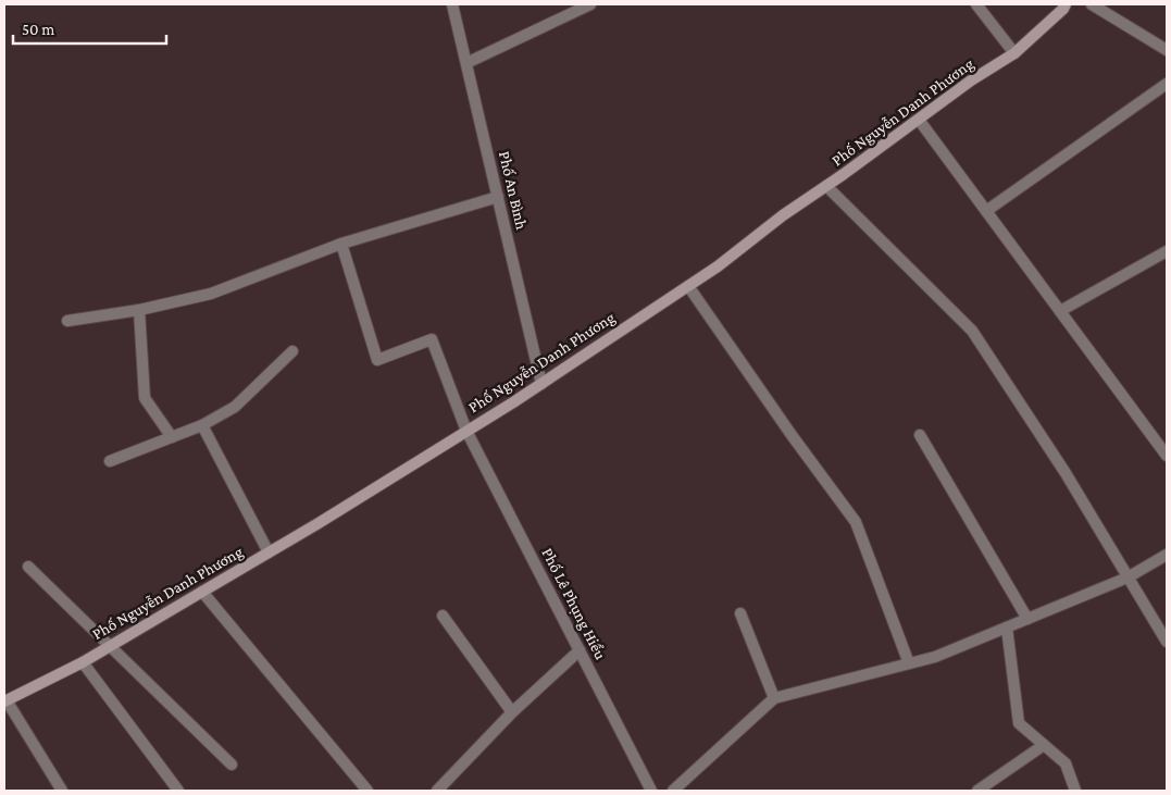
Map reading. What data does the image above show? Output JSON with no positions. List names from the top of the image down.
{
  "streets": {
    "street": ["Phố Nguyễn Danh Phương", "Phố An Bình", "Phố Lê Phụng Hiểu"]
  },
  "crossings": [
    ["Phố Nguyễn Danh Phương", "Phố An Bình"],
    ["Phố Nguyễn Danh Phương", "Phố Lê Phụng Hiểu"]
  ],
  "scale_bar": "50 m"
}
